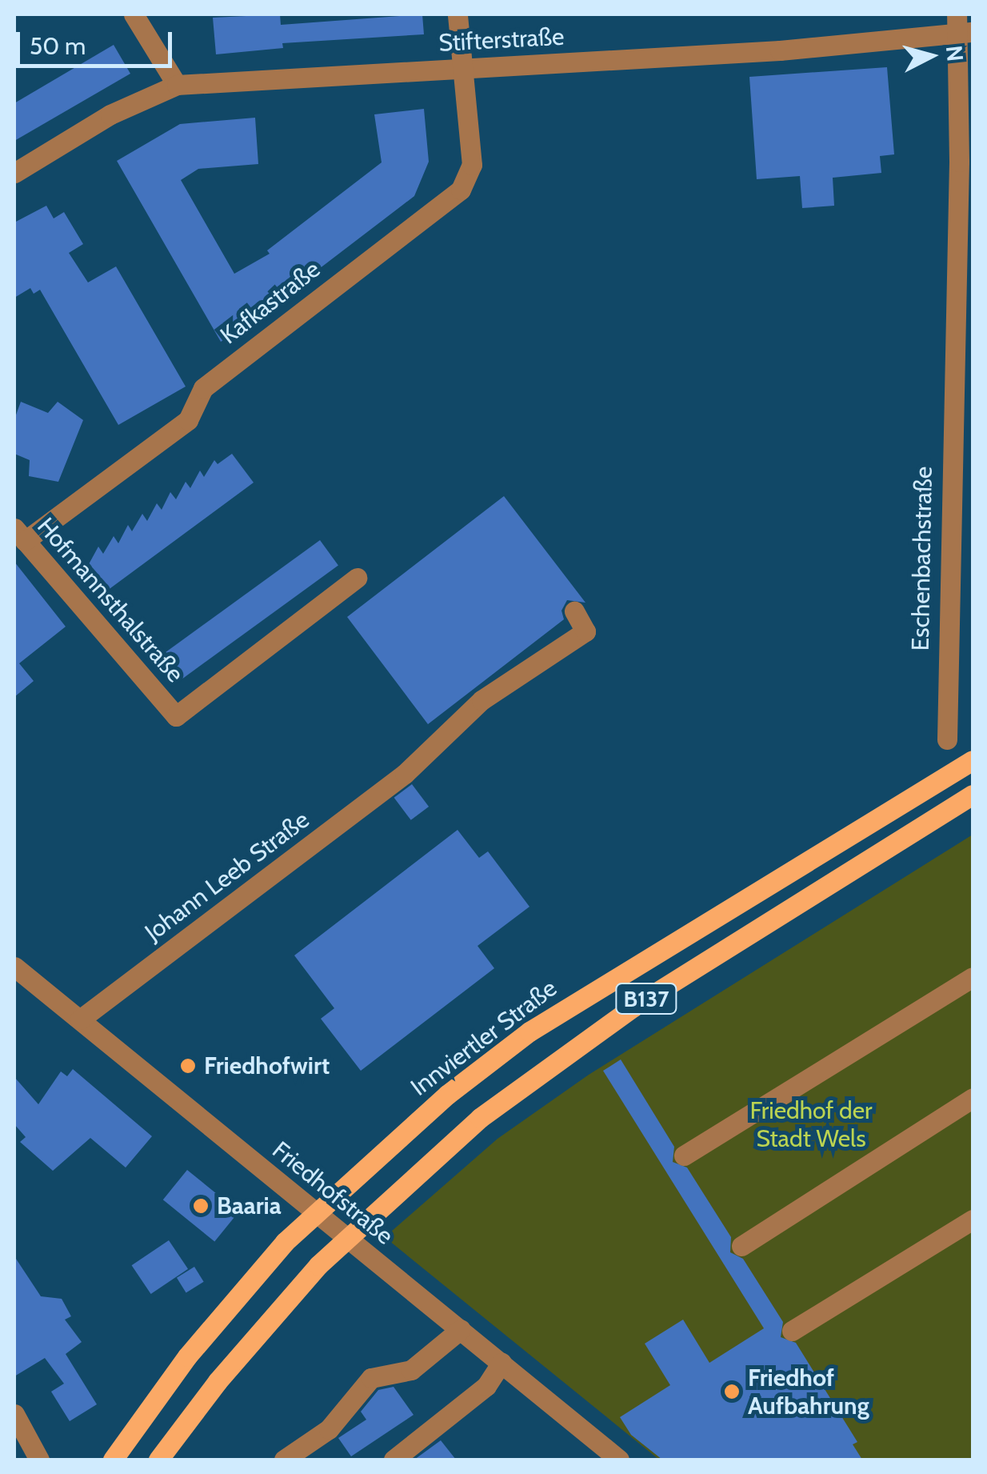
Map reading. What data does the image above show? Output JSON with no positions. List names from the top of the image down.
{
  "streets": {
    "main road": ["B137", "Innviertler Straße"],
    "street": [
      "Stifterstraße",
      "Kafkastraße",
      "Eschenbachstraße",
      "Hofmannsthalstraße",
      "Johann Leeb Straße",
      "Friedhofstraße"
    ]
  },
  "crossings": [
    ["Stifterstraße", "Kafkastraße"],
    ["Stifterstraße", "Eschenbachstraße"],
    ["Kafkastraße", "Hofmannsthalstraße"],
    ["Johann Leeb Straße", "Friedhofstraße"],
    ["B137", "Friedhofstraße"],
    ["Innviertler Straße", "Friedhofstraße"]
  ],
  "parks": ["Friedhof der Stadt Wels"],
  "places": ["Friedhofwirt", "Baaria", "Friedhof Aufbahrung"],
  "scale_bar": "50 m",
  "north": "right"
}
